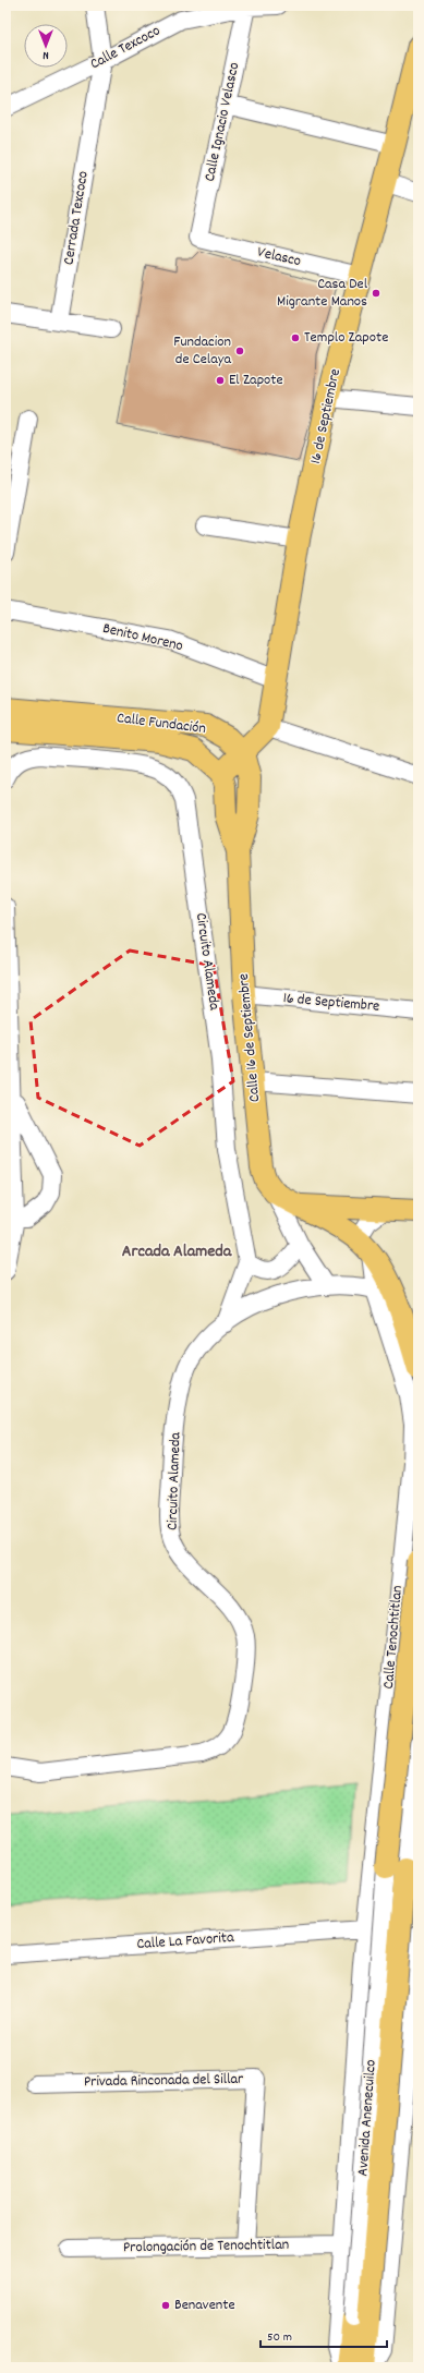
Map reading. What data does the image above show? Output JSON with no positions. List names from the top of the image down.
{
  "streets": {
    "main road": [
      "16 de Septiembre",
      "Calle Fundación",
      "Calle 16 de Septiembre",
      "Calle Tenochtitlan",
      "Avenida Anenecuilco"
    ],
    "street": [
      "Calle Texcoco",
      "Calle Ignacio Velasco",
      "Cerrada Texcoco",
      "Velasco",
      "Benito Moreno",
      "Circuito Alameda",
      "Calle La Favorita",
      "Privada Rinconada del Sillar",
      "Prolongación de Tenochtitlan"
    ]
  },
  "crossings": [
    ["Calle Texcoco", "Calle Ignacio Velasco"],
    ["Calle Texcoco", "Cerrada Texcoco"],
    ["Calle Ignacio Velasco", "Velasco"],
    ["Velasco", "16 de Septiembre"],
    ["16 de Septiembre", "Benito Moreno"],
    ["16 de Septiembre", "Calle 16 de Septiembre"],
    ["Circuito Alameda", "Calle Tenochtitlan"],
    ["Calle Tenochtitlan", "Avenida Anenecuilco"],
    ["Calle La Favorita", "Avenida Anenecuilco"],
    ["Privada Rinconada del Sillar", "Prolongación de Tenochtitlan"],
    ["Avenida Anenecuilco", "Prolongación de Tenochtitlan"]
  ],
  "districts": ["Arcada Alameda"],
  "places": [
    "Casa Del Migrante Manos",
    "Templo Zapote",
    "Fundacion de Celaya",
    "El Zapote",
    "Benavente"
  ],
  "scale_bar": "50 m",
  "north": "bottom"
}
